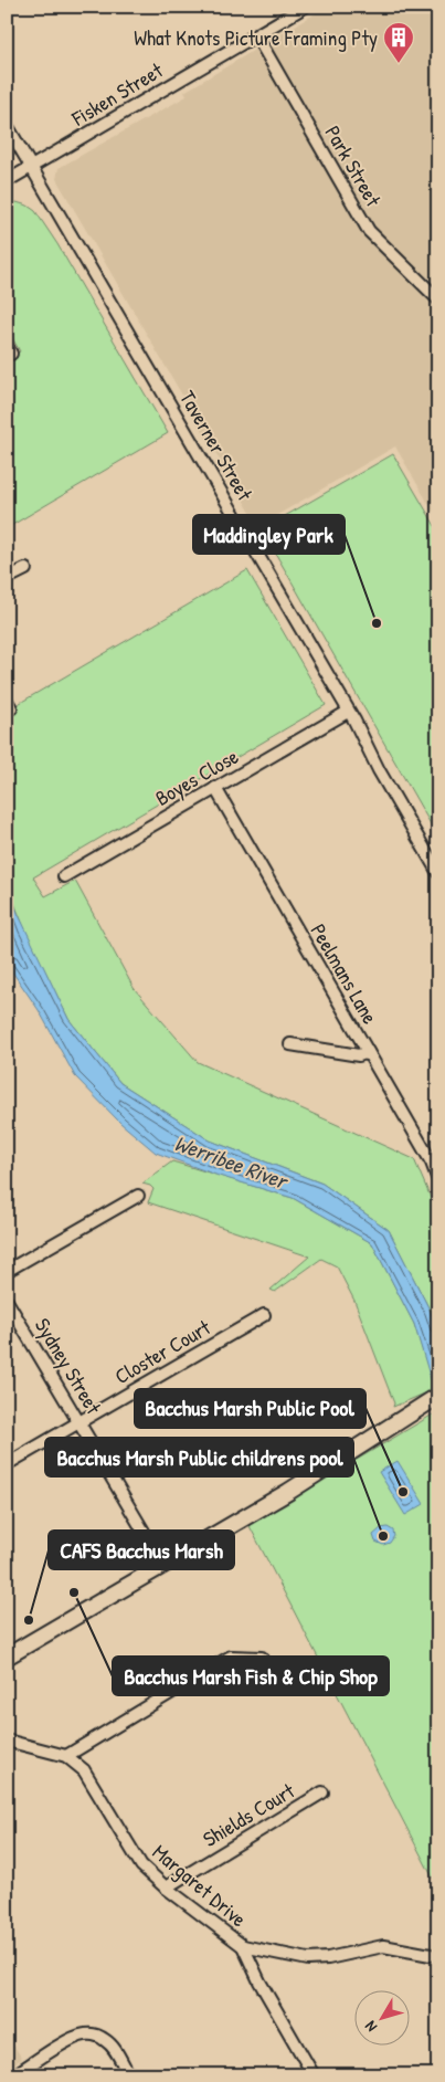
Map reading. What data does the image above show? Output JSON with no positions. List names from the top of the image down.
{
  "streets": {
    "street": [
      "Fisken Street",
      "Park Street",
      "Taverner Street",
      "Boyes Close",
      "Peelmans Lane",
      "Closter Court",
      "Sydney Street",
      "Shields Court",
      "Margaret Drive"
    ]
  },
  "crossings": [
    ["Fisken Street", "Park Street"],
    ["Fisken Street", "Taverner Street"],
    ["Taverner Street", "Boyes Close"],
    ["Boyes Close", "Peelmans Lane"],
    ["Closter Court", "Sydney Street"],
    ["Shields Court", "Margaret Drive"]
  ],
  "water": ["Werribee River"],
  "places": {
    "building": ["What Knots Picture Framing Pty"],
    "other": [
      "Maddingley Park",
      "Bacchus Marsh Public Pool",
      "Bacchus Marsh Public childrens pool",
      "Bacchus Marsh Fish & Chip Shop",
      "CAFS Bacchus Marsh"
    ]
  },
  "north": "bottom left"
}
